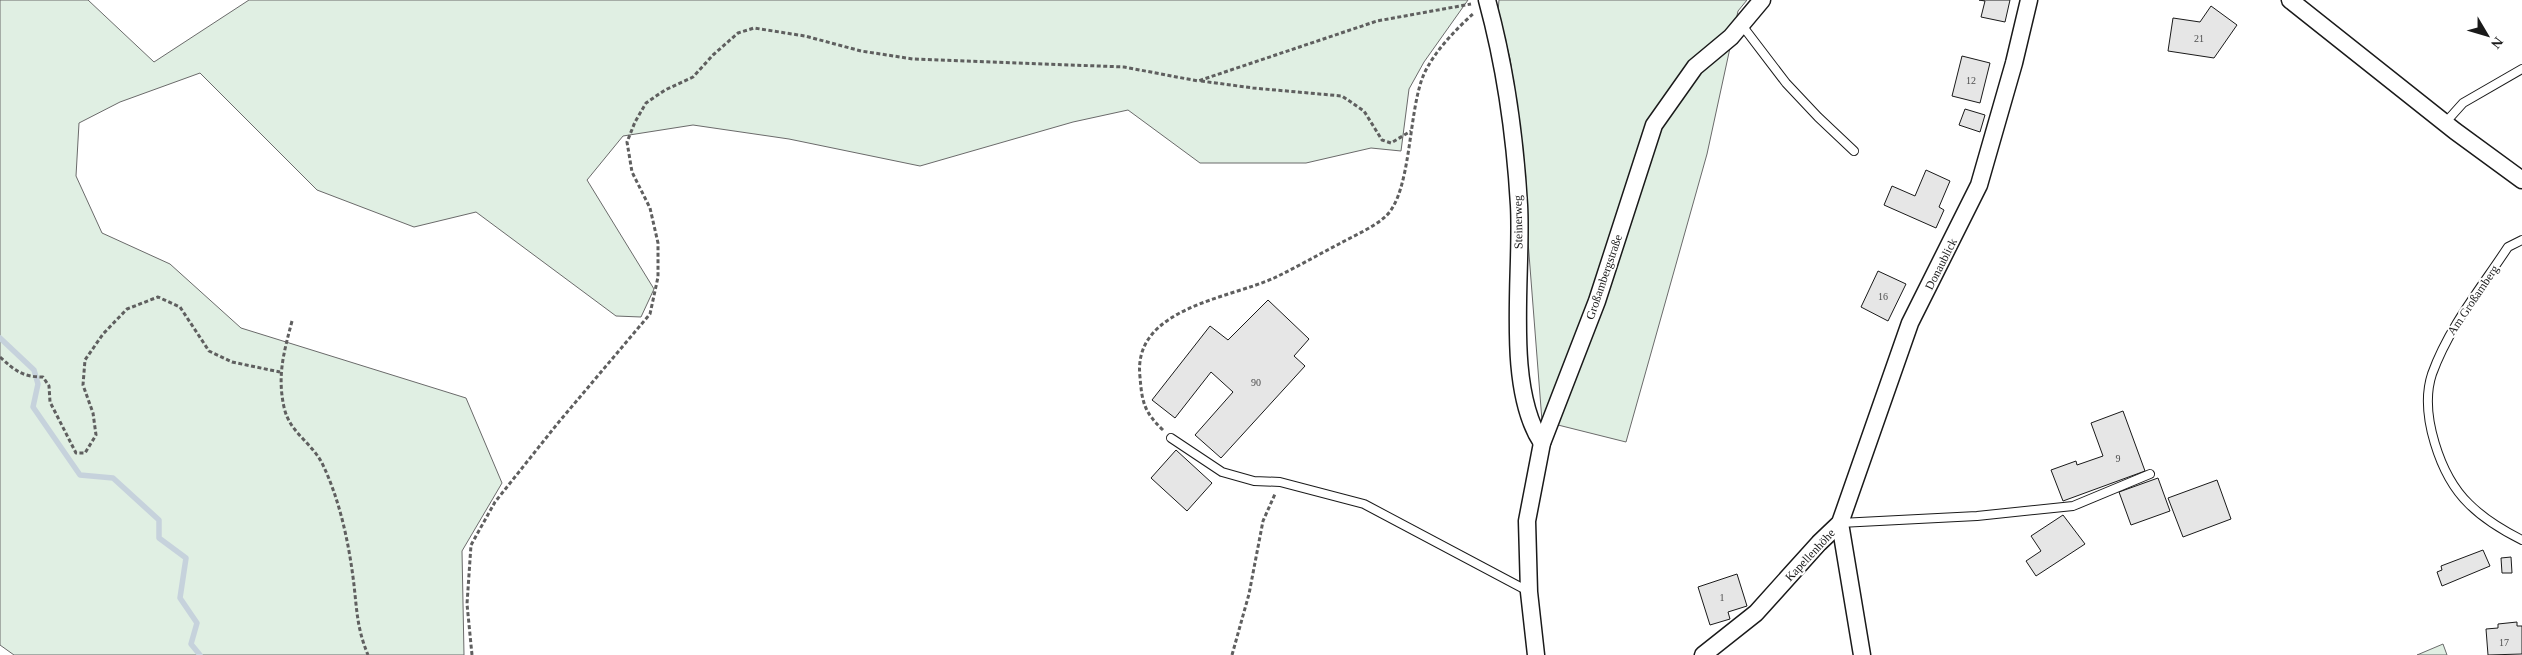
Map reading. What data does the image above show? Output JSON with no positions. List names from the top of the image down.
{
  "streets": {
    "street": [
      "Steinerweg",
      "Donaublick",
      "Großambergstraße",
      "Kapellenhöhe"
    ],
    "lane": ["Am Großamberg"]
  },
  "crossings": [
    ["Steinerweg", "Großambergstraße"],
    ["Donaublick", "Kapellenhöhe"]
  ],
  "house_numbers": [
    "21",
    "12",
    "16",
    "90",
    "9",
    "1",
    "17"
  ],
  "north": "bottom right"
}
